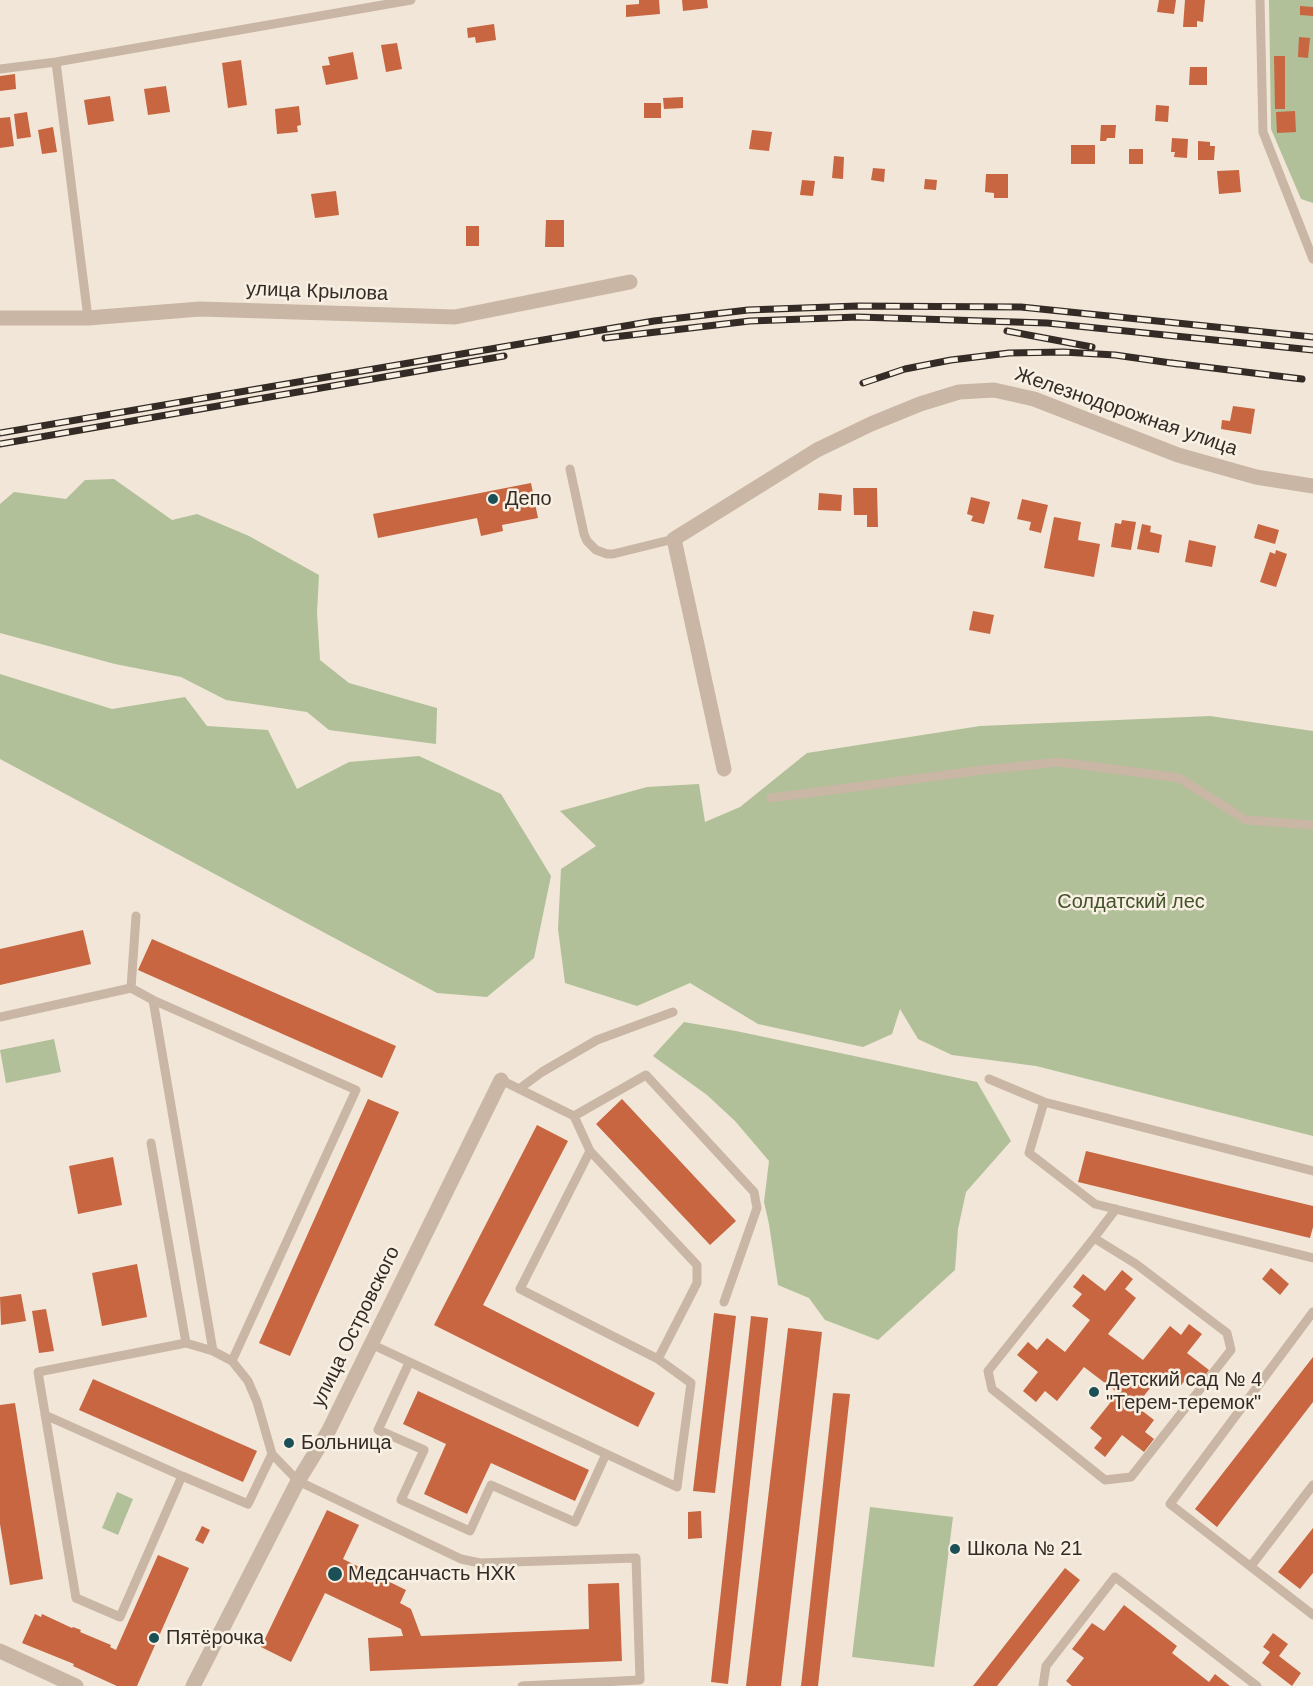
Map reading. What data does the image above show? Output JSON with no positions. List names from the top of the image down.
{
  "streets": {
    "street": ["улица Крылова", "Железнодорожная улица", "улица Островского"]
  },
  "parks": ["Солдатский лес"],
  "places": [
    "Депо",
    "Детский сад № 4 \"Терем-теремок\"",
    "Больница",
    "Школа № 21",
    "Медсанчасть НХК",
    "Пятёрочка"
  ]
}
